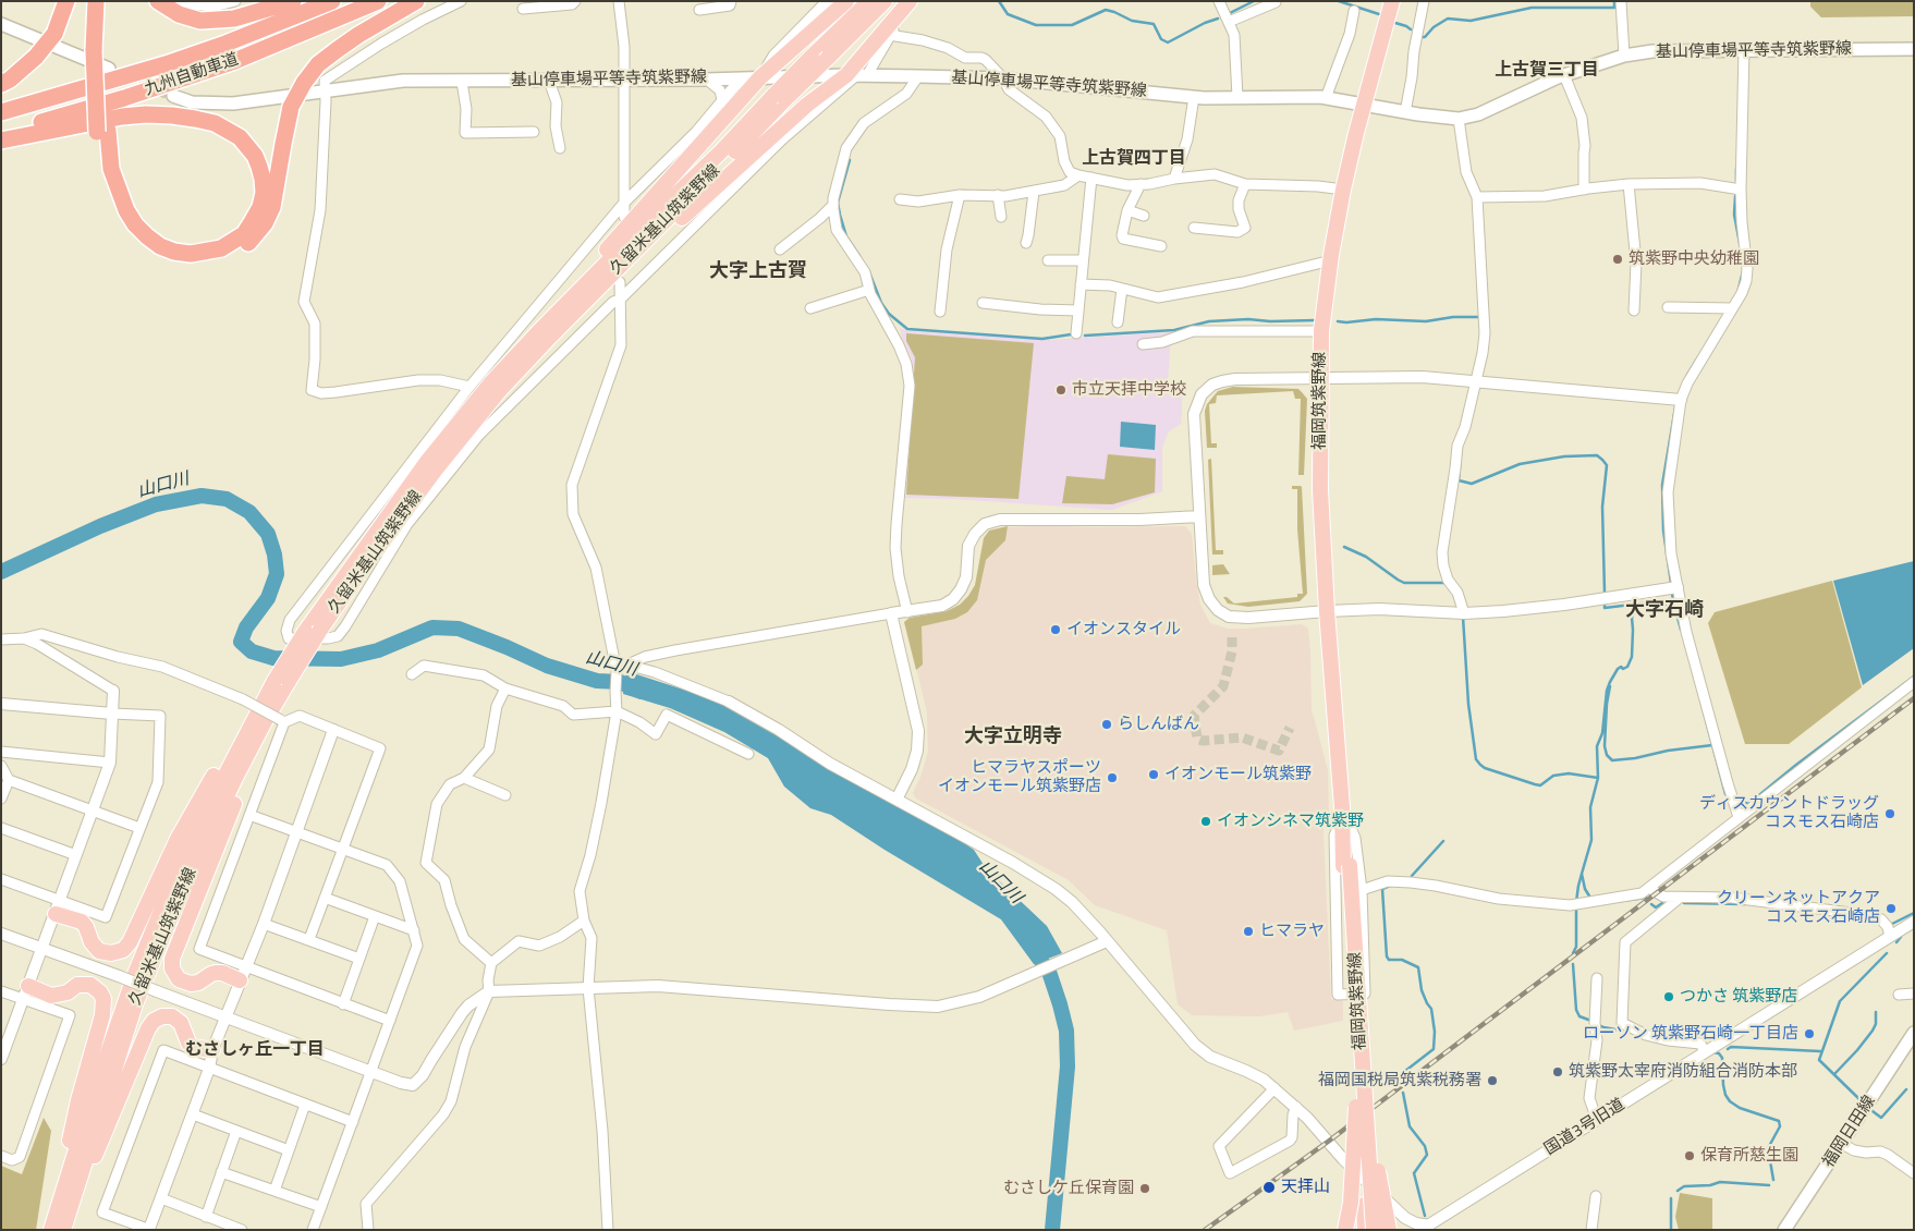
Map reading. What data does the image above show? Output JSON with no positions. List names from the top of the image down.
{
  "streets": {
    "highway": ["九州自動車道"],
    "main road": [
      "基山停車場平等寺筑紫野線",
      "久留米基山筑紫野線",
      "福岡筑紫野線",
      "福岡日田線"
    ],
    "street": ["国道3号旧道"]
  },
  "crossings": [
    ["基山停車場平等寺筑紫野線", "福岡筑紫野線"]
  ],
  "districts": [
    "上古賀三丁目",
    "上古賀四丁目",
    "大字上古賀",
    "大字石崎",
    "大字立明寺",
    "むさしヶ丘一丁目"
  ],
  "water": ["山口川"],
  "places": [
    "筑紫野中央幼稚園",
    "市立天拝中学校",
    "イオンスタイル",
    "らしんばん",
    "イオンモール筑紫野",
    "ヒマラヤスポーツ イオンモール筑紫野店",
    "ディスカウントドラッグ コスモス石崎店",
    "イオンシネマ筑紫野",
    "クリーンネットアクア コスモス石崎店",
    "ヒマラヤ",
    "つかさ 筑紫野店",
    "ローソン 筑紫野石崎一丁目店",
    "筑紫野太宰府消防組合消防本部",
    "福岡国税局筑紫税務署",
    "保育所慈生園",
    "天拝山",
    "むさしケ丘保育園"
  ]
}
